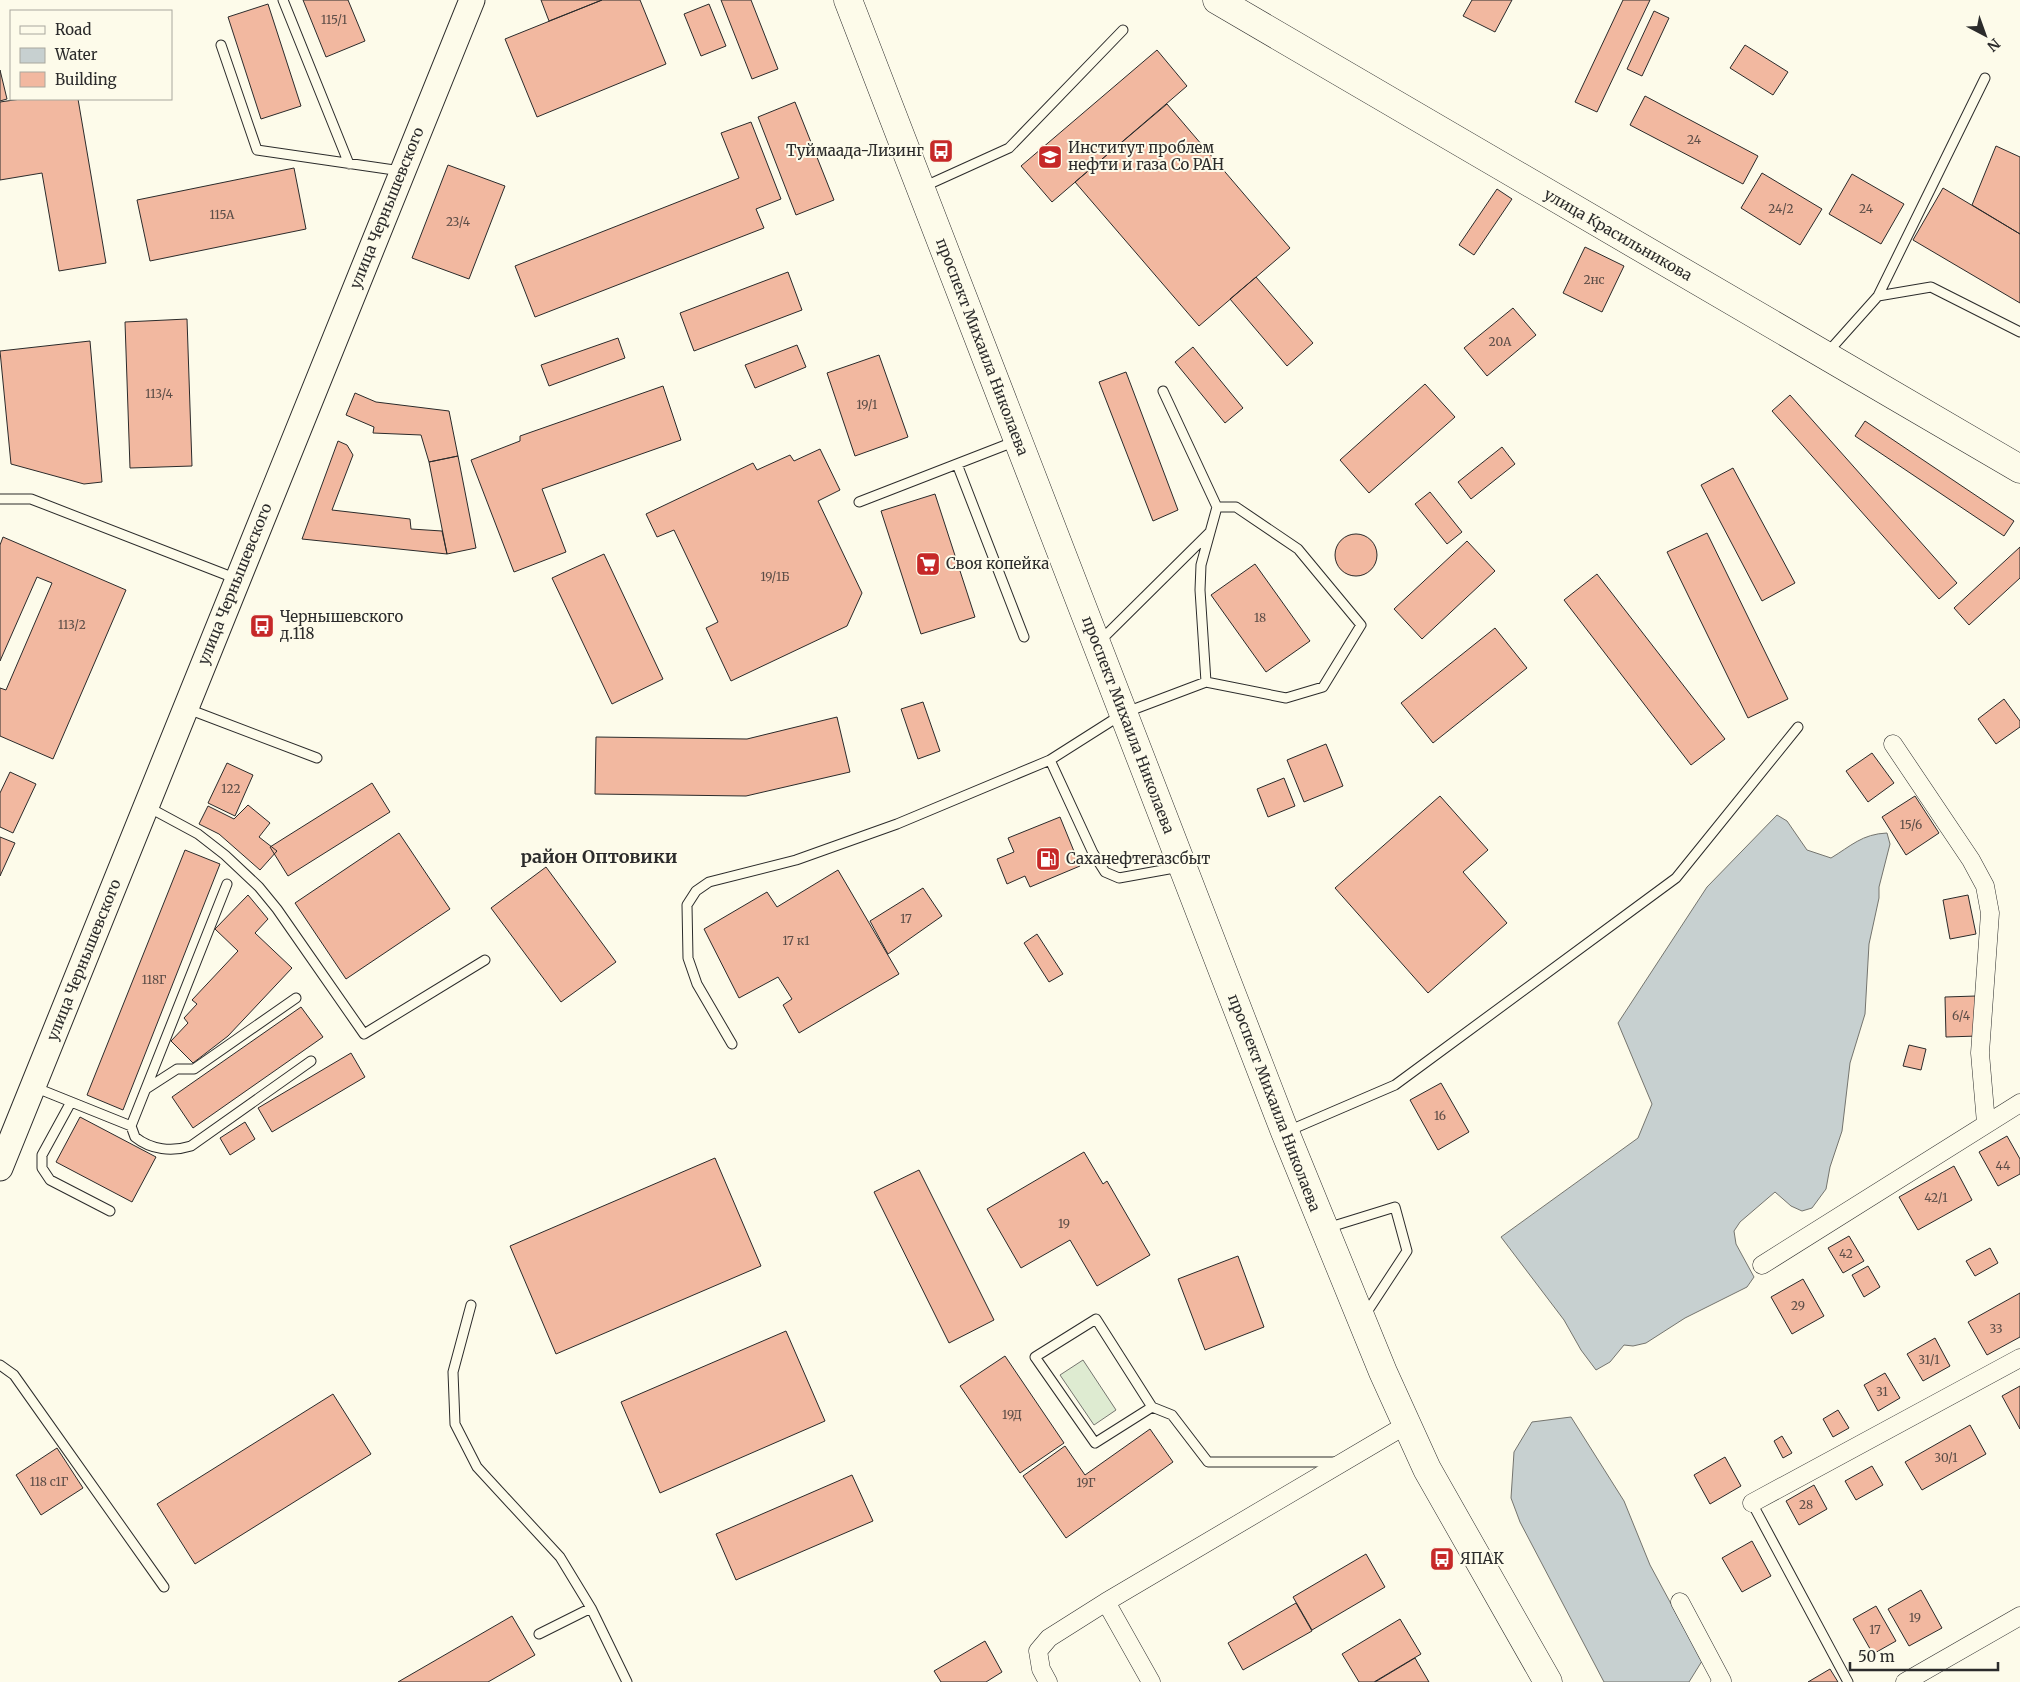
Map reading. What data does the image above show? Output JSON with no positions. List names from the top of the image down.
{
  "streets": {
    "main road": ["улица Чернышевского", "улица Красильникова", "проспект Михаила Николаева"]
  },
  "districts": ["район Оптовики"],
  "places": {
    "bus stop": ["Туймаада-Лизинг", "Чернышевского д.118", "ЯПАК"],
    "school or university": ["Институт проблем нефти и газа Со РАН"],
    "supermarket": ["Своя копейка"],
    "fuel station": ["Саханефтегазсбыт"]
  },
  "house_numbers": [
    "115/1",
    "24",
    "24/2",
    "24",
    "115А",
    "23/4",
    "2нс",
    "20А",
    "113/4",
    "19/1",
    "19/1Б",
    "18",
    "113/2",
    "122",
    "15/6",
    "17",
    "17 к1",
    "118Г",
    "6/4",
    "16",
    "44",
    "42/1",
    "19",
    "42",
    "29",
    "33",
    "31/1",
    "31",
    "19Д",
    "30/1",
    "118 с1Г",
    "19Г",
    "28",
    "19",
    "17"
  ],
  "legend": ["Road", "Water", "Building"],
  "scale_bar": "50 m",
  "north": "bottom right"
}
